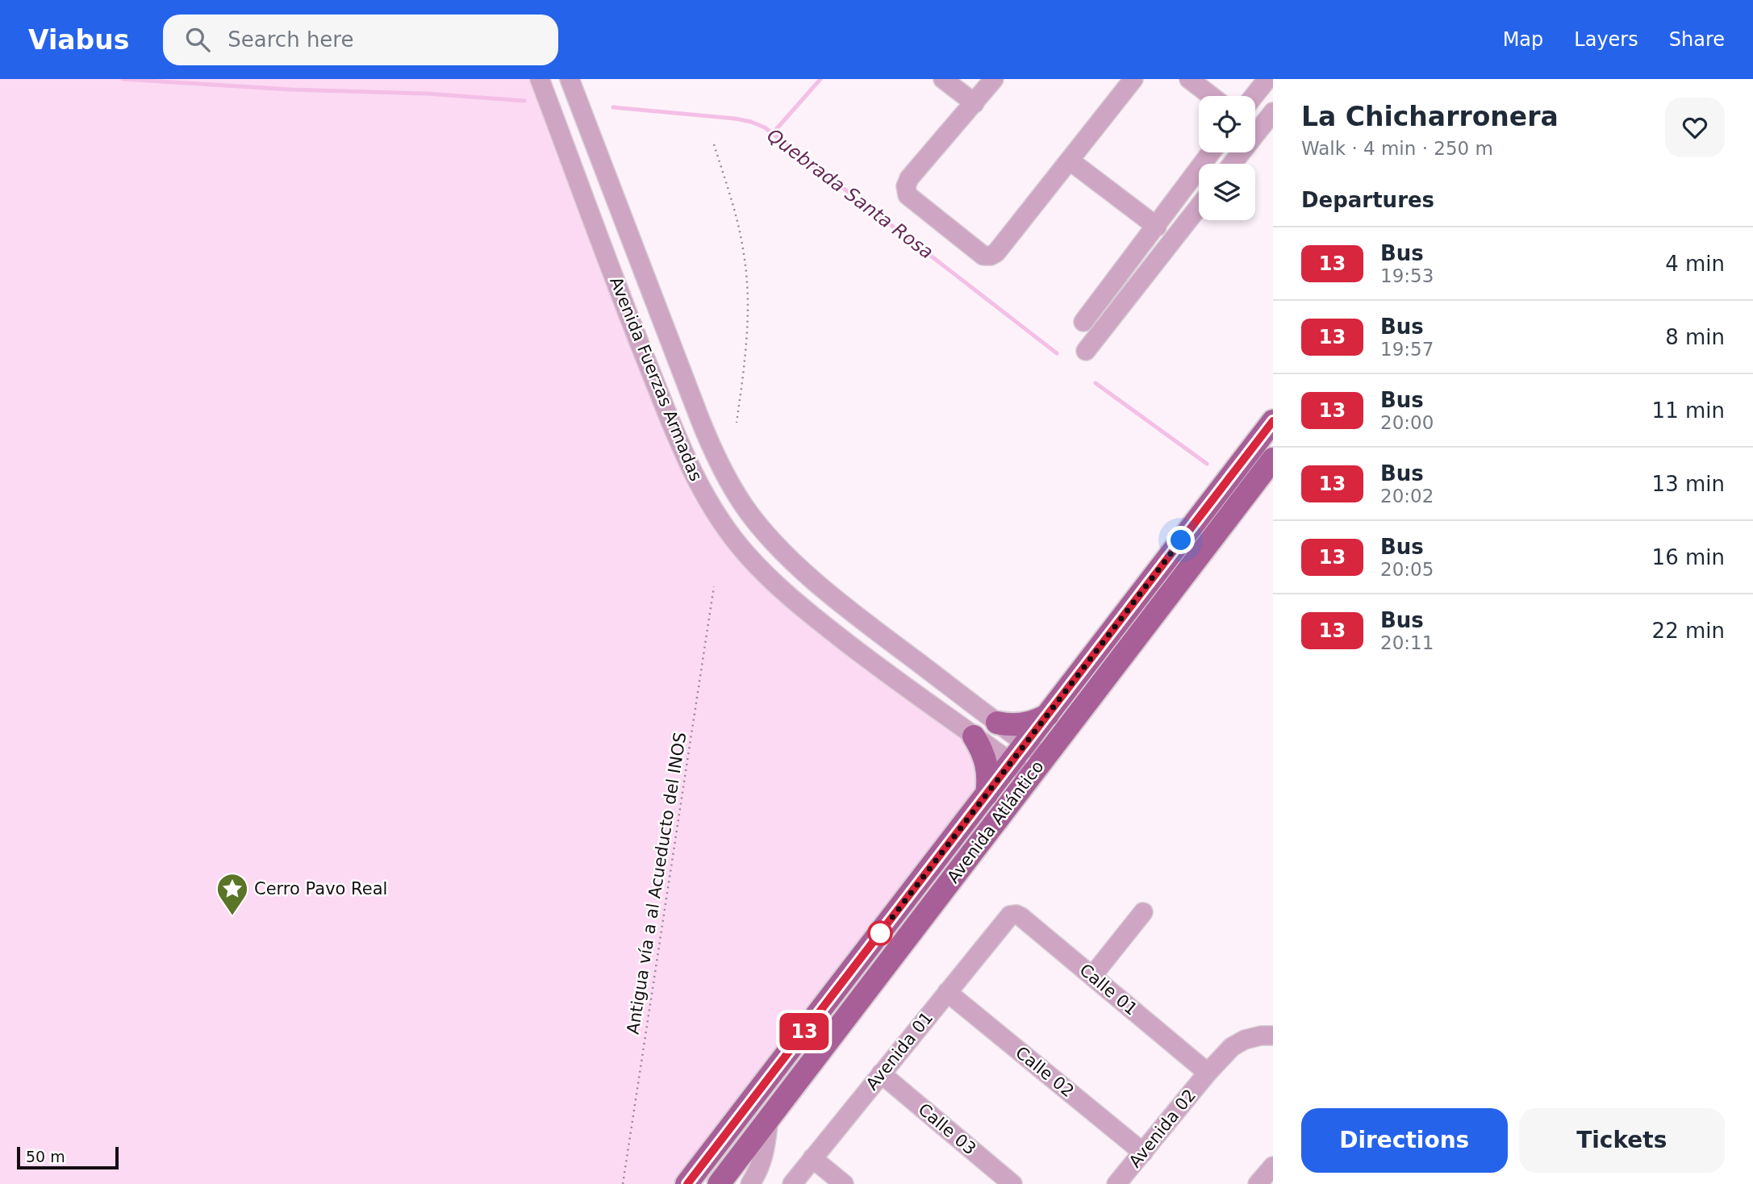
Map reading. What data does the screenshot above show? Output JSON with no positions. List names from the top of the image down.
{
  "streets": {
    "main road": ["Avenida Atlántico"],
    "street": [
      "Avenida Fuerzas Armadas",
      "Calle 01",
      "Avenida 01",
      "Calle 02",
      "Avenida 02",
      "Calle 03"
    ],
    "path": ["Antigua vía a al Acueducto del INOS"]
  },
  "crossings": [
    ["Avenida Fuerzas Armadas", "Avenida Atlántico"],
    ["Calle 01", "Avenida 01"],
    ["Calle 01", "Avenida 02"],
    ["Avenida 01", "Calle 02"],
    ["Avenida 01", "Calle 03"],
    ["Calle 02", "Avenida 02"]
  ],
  "water": ["Quebrada Santa Rosa"],
  "places": {
    "place": ["Cerro Pavo Real"]
  },
  "lines": ["bus line 13"],
  "scale_bar": "50 m",
  "page": {
    "header": "Viabus",
    "search": "Search here",
    "nav": ["Map", "Layers", "Share"],
    "on_map": "13",
    "heading": [
      ["La Chicharronera", "Walk · 4 min · 250 m"],
      "Departures"
    ],
    "list": [
      {
        "mark": "13",
        "name": "Bus",
        "note": "19:53",
        "value": "4 min"
      },
      {
        "mark": "13",
        "name": "Bus",
        "note": "19:57",
        "value": "8 min"
      },
      {
        "mark": "13",
        "name": "Bus",
        "note": "20:00",
        "value": "11 min"
      },
      {
        "mark": "13",
        "name": "Bus",
        "note": "20:02",
        "value": "13 min"
      },
      {
        "mark": "13",
        "name": "Bus",
        "note": "20:05",
        "value": "16 min"
      },
      {
        "mark": "13",
        "name": "Bus",
        "note": "20:11",
        "value": "22 min"
      }
    ],
    "buttons": ["Directions", "Tickets"],
    "scale": "50 m"
  }
}
